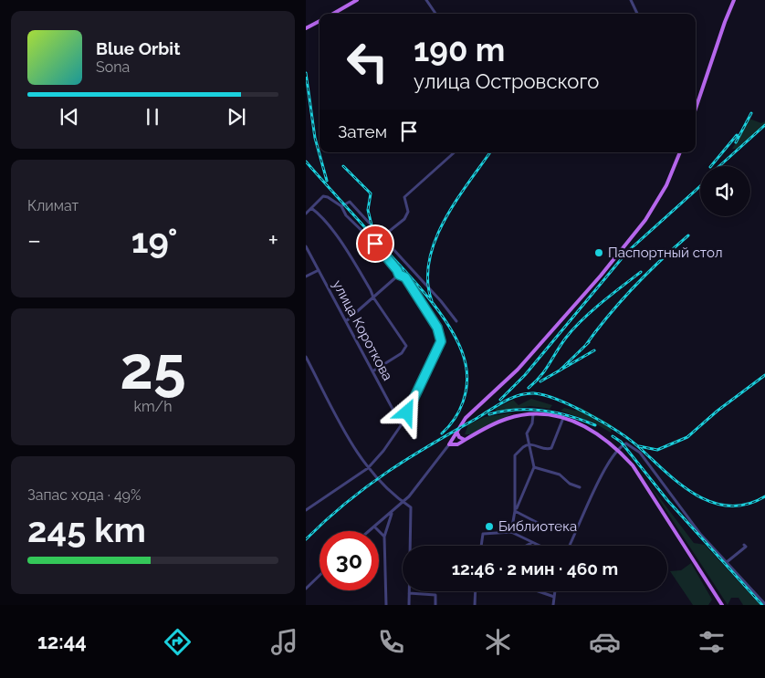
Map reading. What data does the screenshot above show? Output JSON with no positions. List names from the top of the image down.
{
  "streets": {
    "street": ["улица Короткова"]
  },
  "places": ["Паспортный стол", "Библиотека"],
  "page": {
    "turn": ["190 m", "улица Островского"],
    "song": ["Blue Orbit", "Sona"],
    "then": "Затем",
    "tile": [
      "Климат",
      ["25", "km/h"],
      ["Запас хода · 49%", "245 km"]
    ],
    "heat": ["−", "19°", "+"],
    "limit": "30",
    "trip": "12:46 · 2 мин · 460 m",
    "tabs": "12:44"
  }
}
